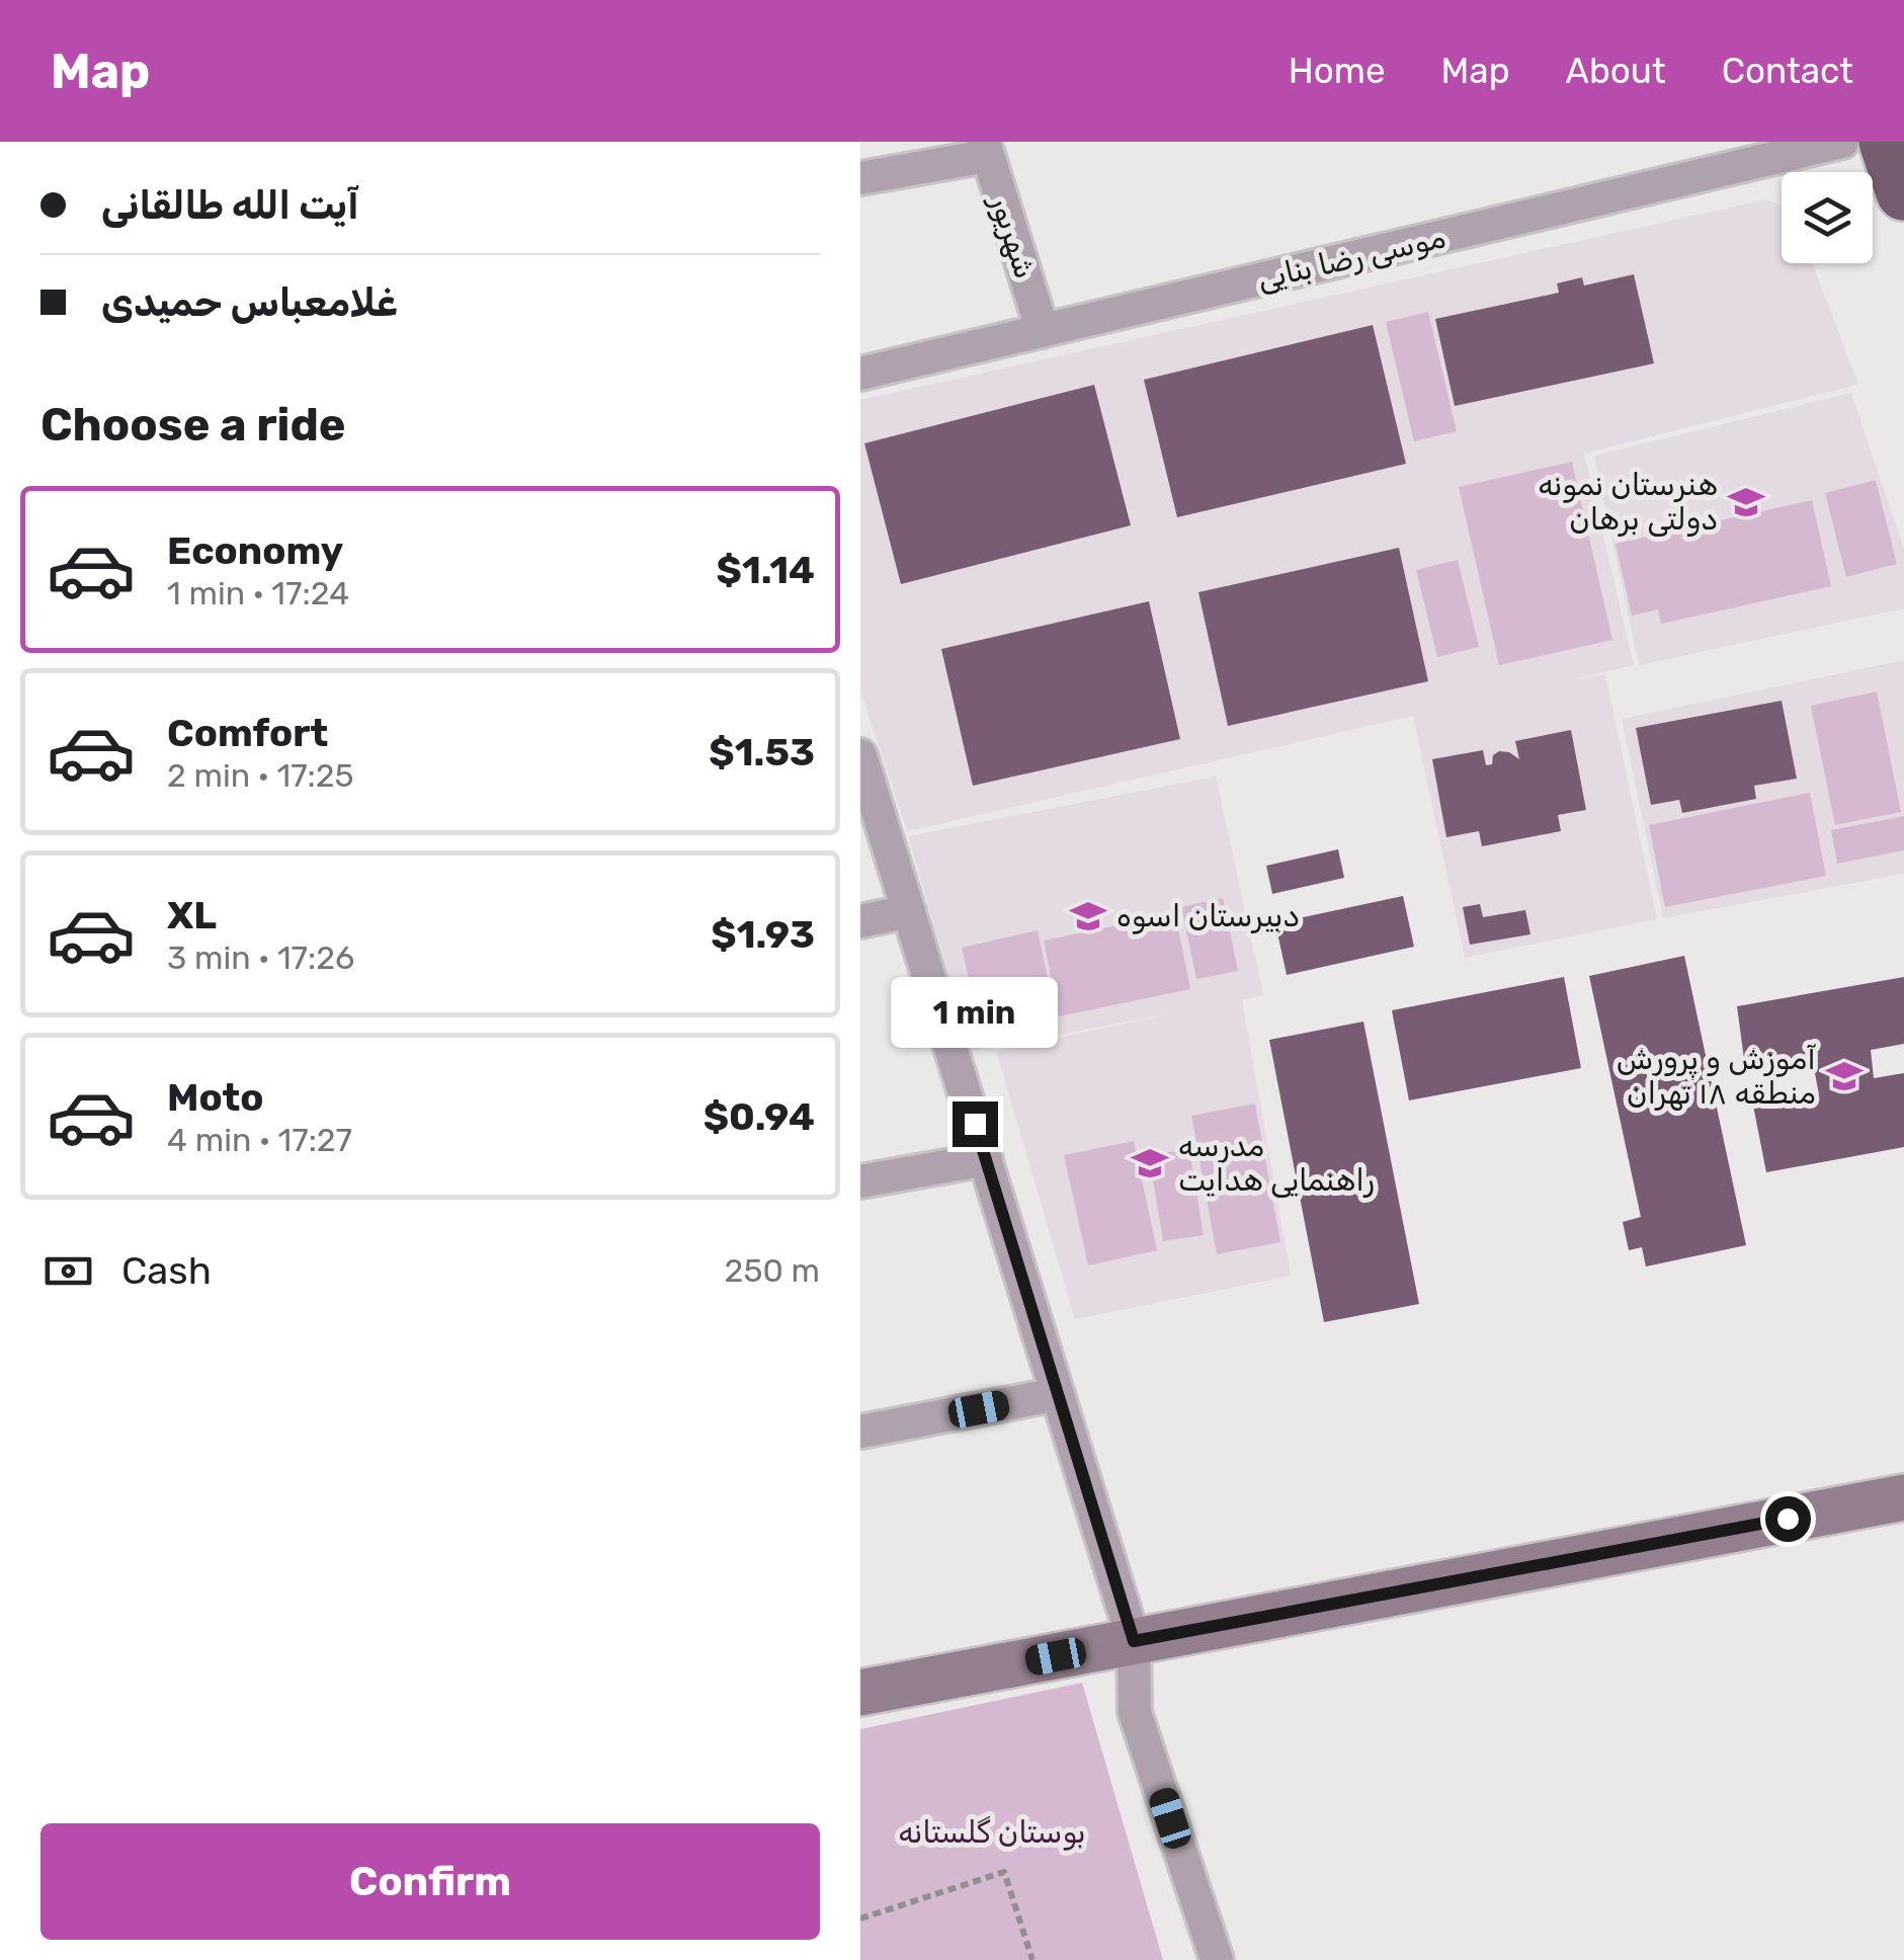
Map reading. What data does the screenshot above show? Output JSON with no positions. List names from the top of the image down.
{
  "streets": {
    "street": ["شهریور", "موسی رضا بنایی"]
  },
  "crossings": [
    ["شهریور", "موسی رضا بنایی"]
  ],
  "parks": ["بوستان گلستانه"],
  "places": {
    "school or university": [
      "هنرستان نمونه دولتی برهان",
      "دبیرستان اسوه",
      "آموزش و پرورش منطقه ۱۸ تهران",
      "مدرسه راهنمایی هدایت"
    ]
  },
  "page": {
    "header": "Map",
    "nav": [
      "Home",
      "Map",
      "About",
      "Contact"
    ],
    "banner": ["آیت الله طالقانی", "غلامعباس حمیدی"],
    "heading": "Choose a ride",
    "list": [
      {
        "name": "Economy",
        "note": "1 min · 17:24",
        "value": "$1.14"
      },
      {
        "name": "Comfort",
        "note": "2 min · 17:25",
        "value": "$1.53"
      },
      {
        "name": "XL",
        "note": "3 min · 17:26",
        "value": "$1.93"
      },
      {
        "name": "Moto",
        "note": "4 min · 17:27",
        "value": "$0.94"
      }
    ],
    "bubble": "1 min",
    "pay": ["Cash", "250 m"],
    "buttons": "Confirm"
  }
}
